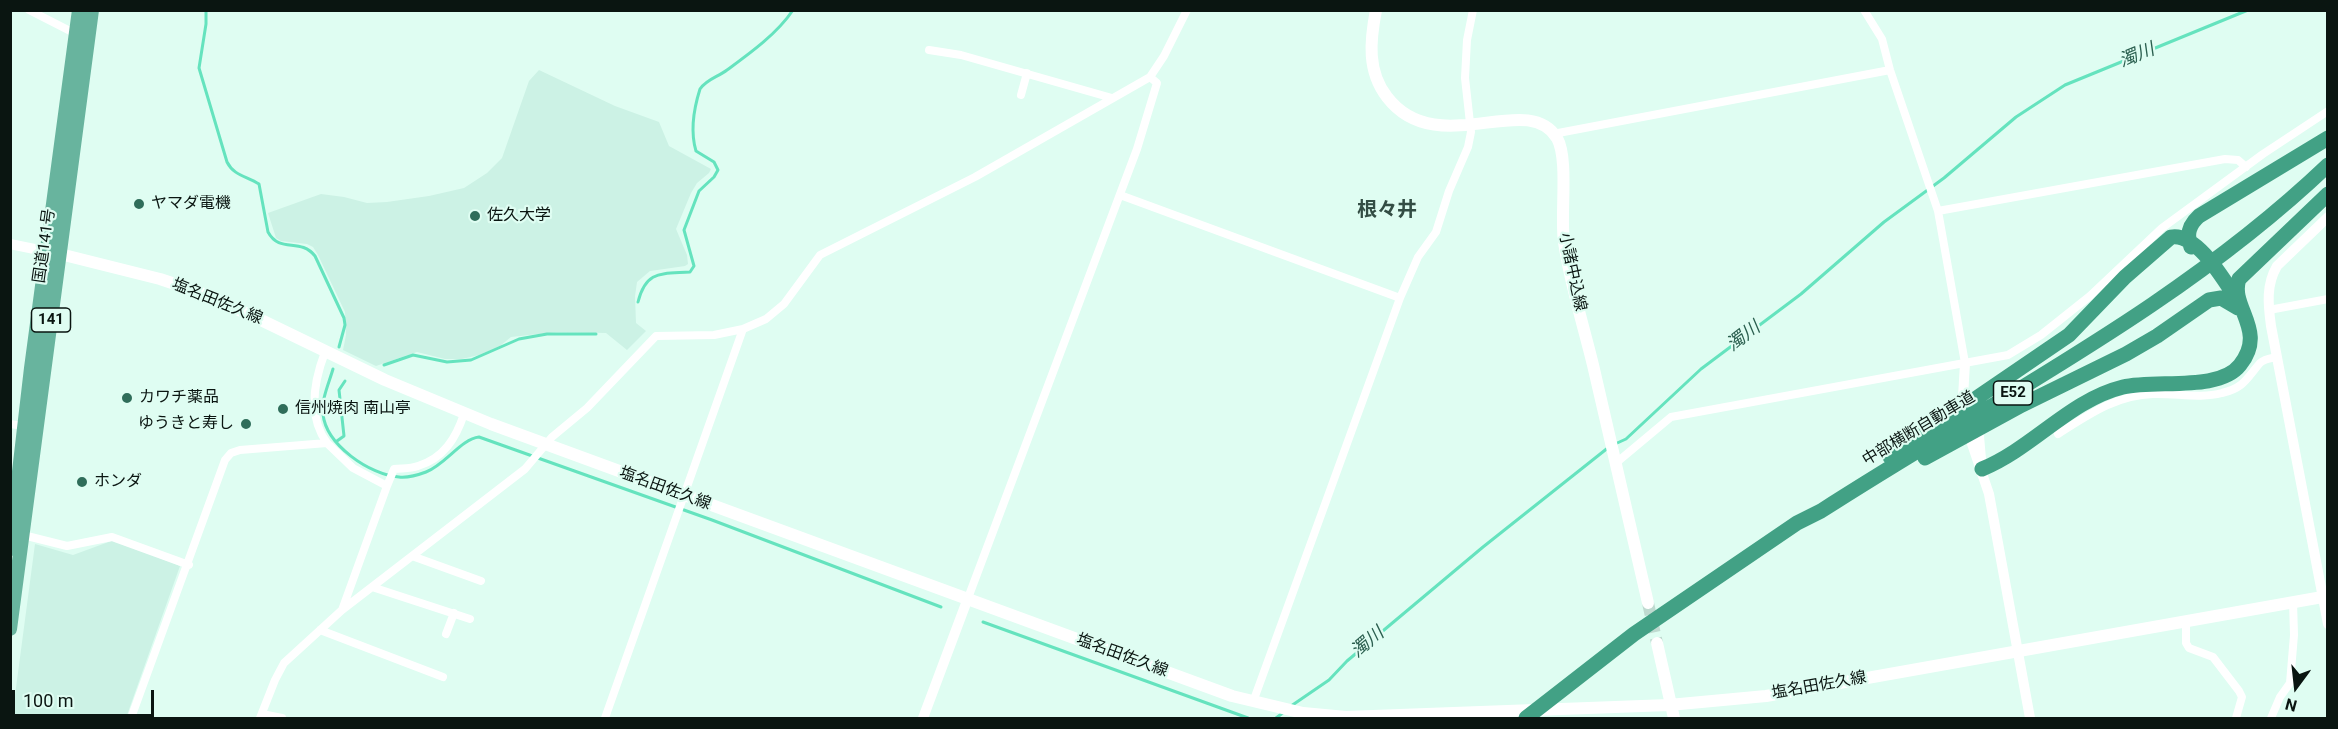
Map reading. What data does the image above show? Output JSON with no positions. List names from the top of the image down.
{
  "streets": {
    "highway": [
      "国道141号",
      "141",
      "E52",
      "中部横断自動車道"
    ],
    "main road": ["小諸中込線", "塩名田佐久線"]
  },
  "crossings": [
    ["国道141号", "塩名田佐久線"],
    ["塩名田佐久線", "中部横断自動車道"]
  ],
  "districts": ["根々井"],
  "water": ["濁川"],
  "places": [
    "ヤマダ電機",
    "佐久大学",
    "カワチ薬品",
    "信州焼肉 南山亭",
    "ゆうきと寿し",
    "ホンダ"
  ],
  "scale_bar": "100 m",
  "north": "bottom"
}
